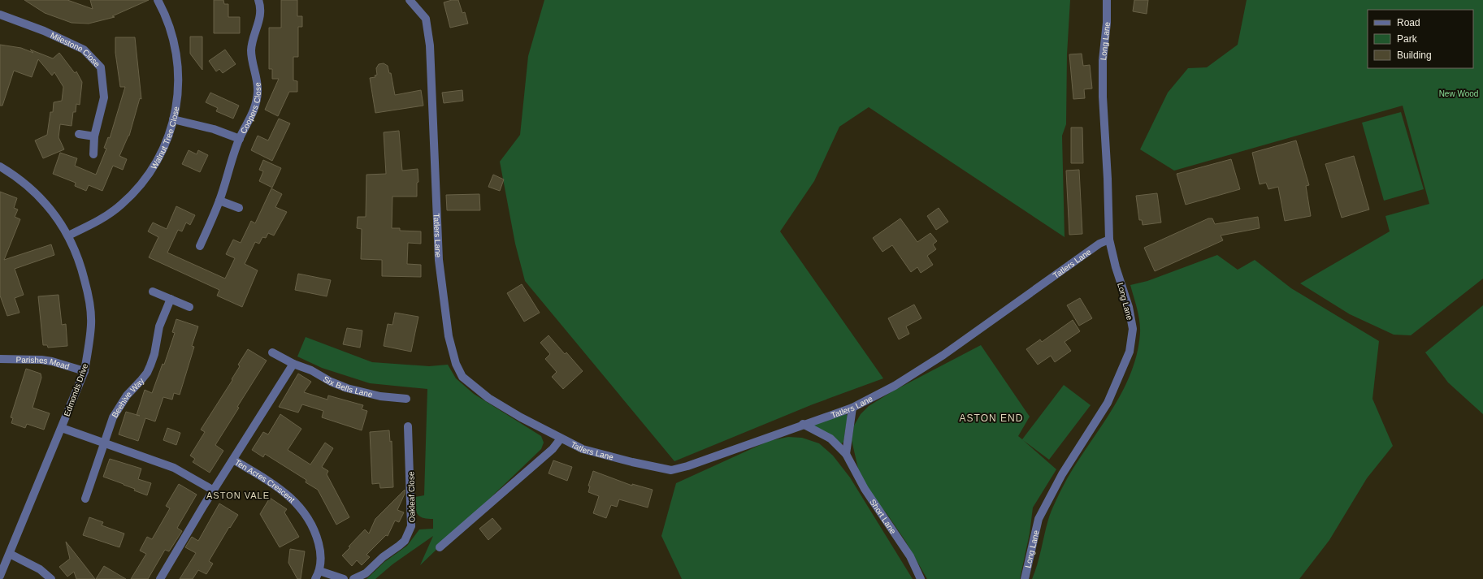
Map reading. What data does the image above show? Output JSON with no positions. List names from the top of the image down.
{
  "streets": {
    "street": [
      "Long Lane",
      "Milestone Close",
      "Coopers Close",
      "Walnut Tree Close",
      "Tatlers Lane",
      "Parishes Mead",
      "Six Bells Lane",
      "Edmonds Drive",
      "Beehive Way",
      "Ten Acres Crescent",
      "Oakleaf Close",
      "Short Lane"
    ]
  },
  "crossings": [
    ["Long Lane", "Tatlers Lane"],
    ["Coopers Close", "Walnut Tree Close"],
    ["Walnut Tree Close", "Edmonds Drive"],
    ["Tatlers Lane", "Short Lane"],
    ["Parishes Mead", "Edmonds Drive"]
  ],
  "districts": ["ASTON END", "ASTON VALE"],
  "parks": ["New Wood"],
  "legend": ["Road", "Park", "Building"]
}
